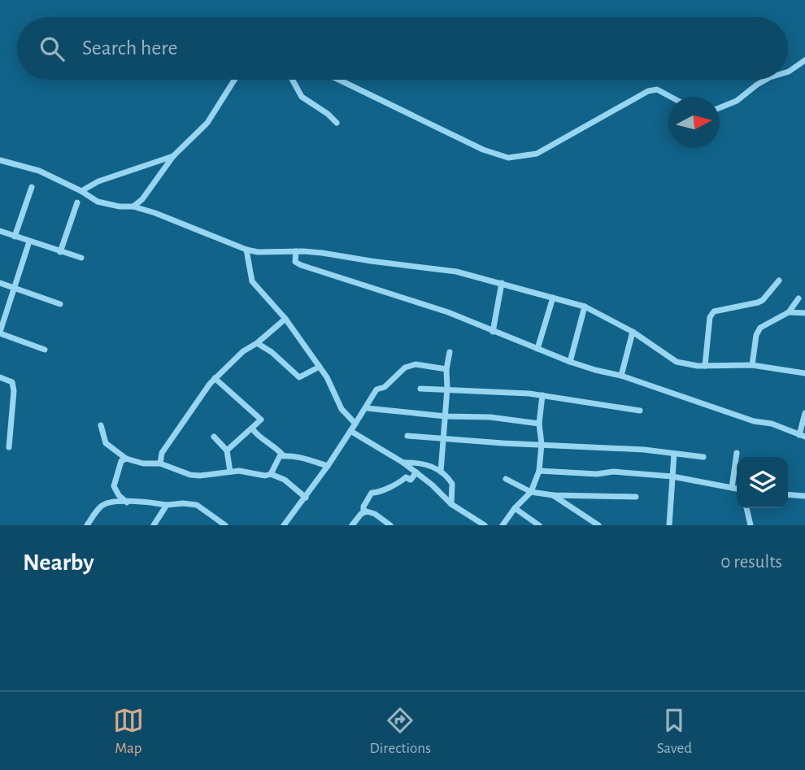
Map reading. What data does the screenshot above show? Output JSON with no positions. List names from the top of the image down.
{
  "north": "right",
  "page": {
    "search": "Search here",
    "heading": ["Nearby", "0 results"],
    "nav": ["Map", "Directions", "Saved"]
  }
}
